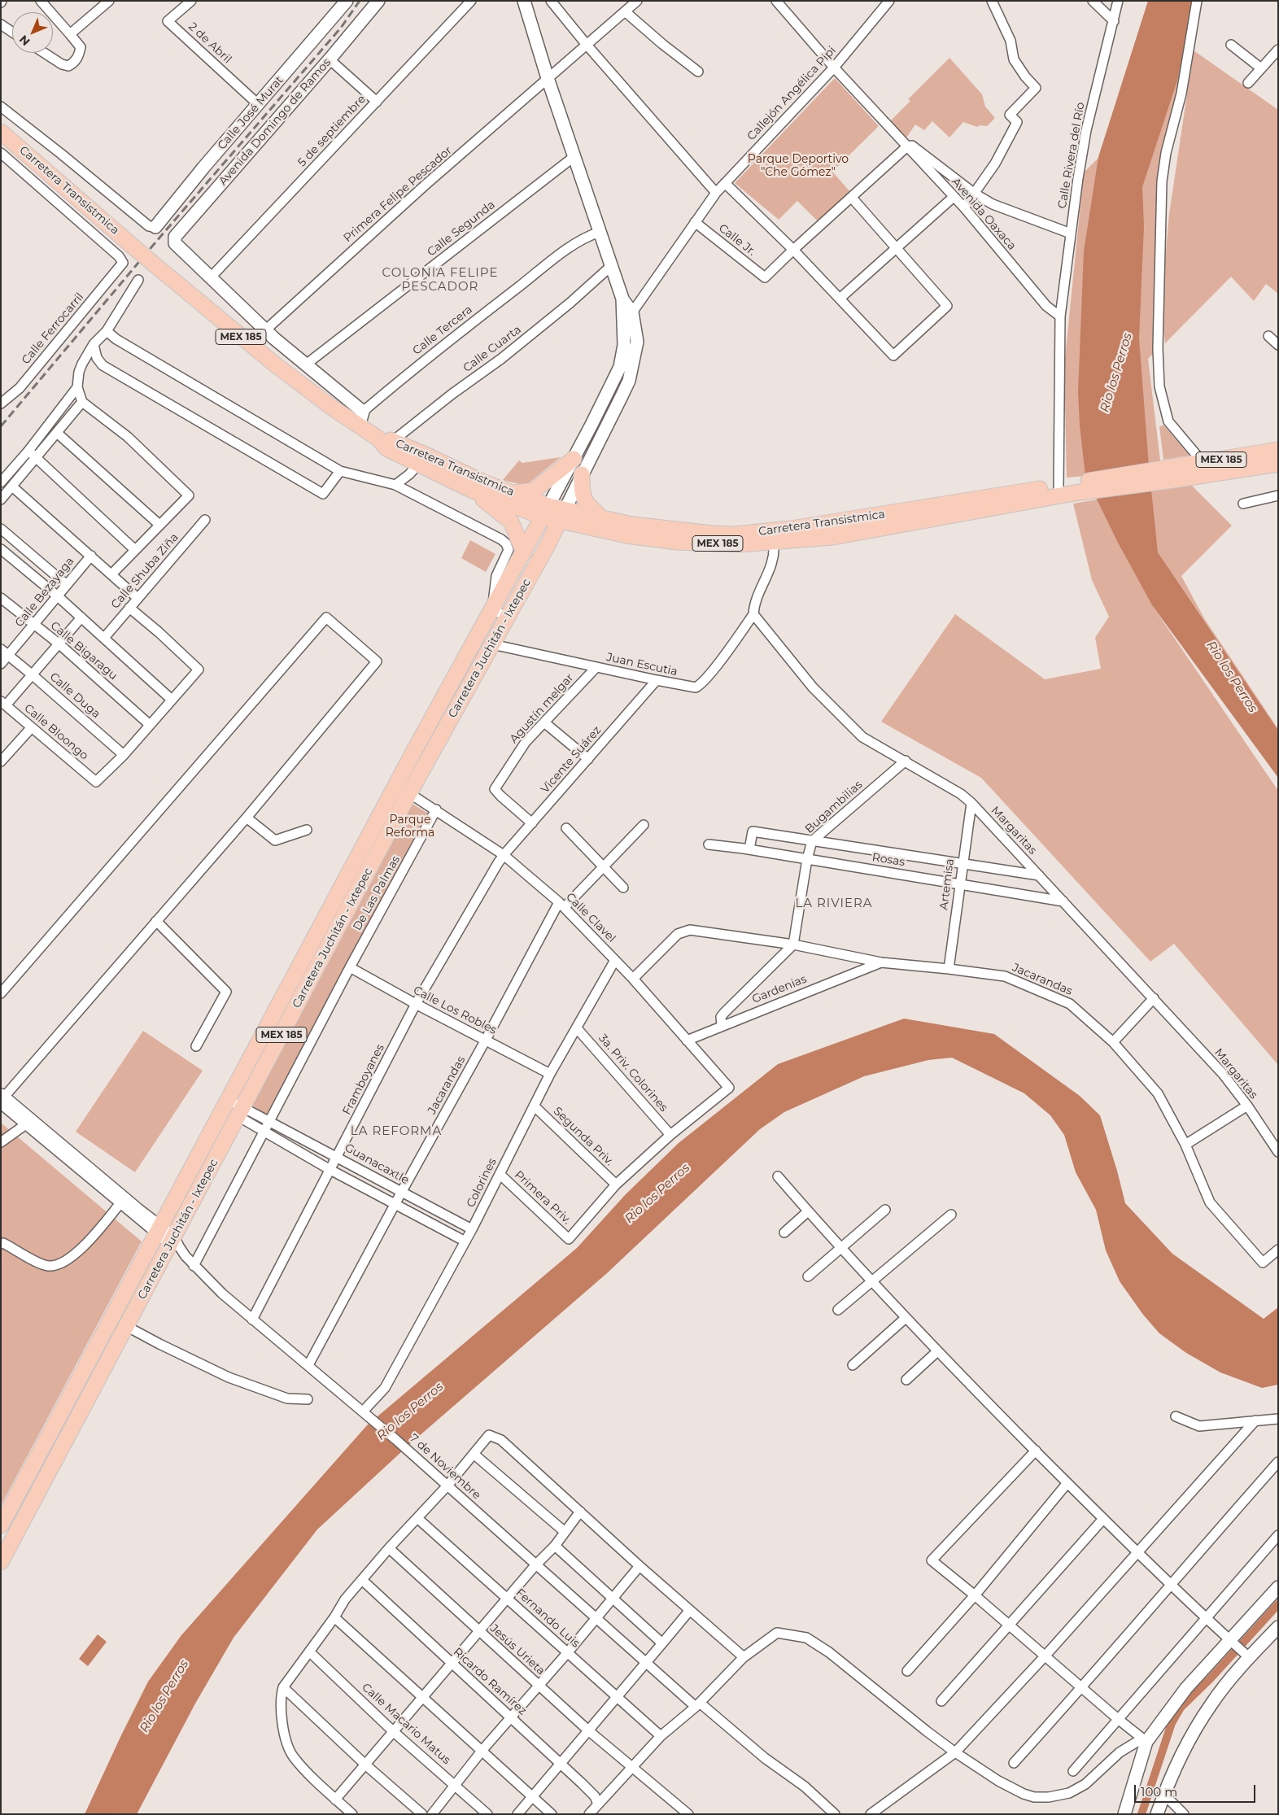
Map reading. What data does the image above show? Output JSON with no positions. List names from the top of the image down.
{
  "streets": {
    "main road": ["Carretera Transistmica", "MEX 185", "Carretera Juchitán - Ixtepec"],
    "street": [
      "2 de Abril",
      "Callejón Angélica Pipi",
      "Calle José Murat",
      "Avenida Domingo de Ramos",
      "5 de septiembre",
      "Calle Rivera del Río",
      "Primera Felipe Pescador",
      "Avenida Oaxaca",
      "Calle Segunda",
      "Calle Jr.",
      "Calle Ferrocarril",
      "Calle Tercera",
      "Calle Cuarta",
      "Calle Shuba Ziña",
      "Calle Bezayaga",
      "Calle Bigaragu",
      "Juan Escutia",
      "Calle Duga",
      "Agustín melgar",
      "Calle Bloongo",
      "Vicente Suárez",
      "Bugambilias",
      "Margaritas",
      "Rosas",
      "Artemisa",
      "De Las Palmas",
      "Calle Clavel",
      "Jacarandas",
      "Gardenias",
      "Calle Los Robles",
      "3a. Priv. Colorines",
      "Framboyanes",
      "Segunda Priv.",
      "Guanacaxtle",
      "Colorines",
      "Primera Priv.",
      "7 de Noviembre",
      "Fernando Luis",
      "Jesús Urieta",
      "Ricardo Ramírez",
      "Calle Macario Matus"
    ]
  },
  "crossings": [
    ["2 de Abril", "Calle José Murat"],
    ["Callejón Angélica Pipi", "Avenida Oaxaca"],
    ["Callejón Angélica Pipi", "Calle Jr."],
    ["Avenida Domingo de Ramos", "5 de septiembre"],
    ["Calle Rivera del Río", "Avenida Oaxaca"],
    ["Carretera Transistmica", "Calle Tercera"],
    ["Carretera Transistmica", "MEX 185"],
    ["Carretera Transistmica", "Calle Cuarta"],
    ["Carretera Transistmica", "Carretera Juchitán - Ixtepec"],
    ["Calle Tercera", "MEX 185"],
    ["MEX 185", "Calle Cuarta"],
    ["Calle Bezayaga", "Calle Bigaragu"],
    ["Calle Bezayaga", "Calle Duga"],
    ["Carretera Juchitán - Ixtepec", "Juan Escutia"],
    ["Carretera Juchitán - Ixtepec", "Calle Clavel"],
    ["Carretera Juchitán - Ixtepec", "Guanacaxtle"],
    ["Carretera Juchitán - Ixtepec", "7 de Noviembre"],
    ["Juan Escutia", "Agustín melgar"],
    ["Juan Escutia", "Vicente Suárez"],
    ["Juan Escutia", "Margaritas"],
    ["Calle Duga", "Calle Bloongo"],
    ["Agustín melgar", "Vicente Suárez"],
    ["Vicente Suárez", "Calle Clavel"],
    ["Vicente Suárez", "Framboyanes"],
    ["Bugambilias", "Margaritas"],
    ["Bugambilias", "Rosas"],
    ["Bugambilias", "Jacarandas"],
    ["Margaritas", "Rosas"],
    ["Margaritas", "Artemisa"],
    ["Rosas", "Artemisa"],
    ["Artemisa", "Jacarandas"],
    ["De Las Palmas", "Calle Clavel"],
    ["De Las Palmas", "Calle Los Robles"],
    ["De Las Palmas", "Guanacaxtle"],
    ["De Las Palmas", "7 de Noviembre"],
    ["Calle Clavel", "Jacarandas"],
    ["Calle Clavel", "Gardenias"],
    ["Calle Clavel", "3a. Priv. Colorines"],
    ["Calle Clavel", "Framboyanes"],
    ["Calle Clavel", "Colorines"],
    ["Jacarandas", "Gardenias"],
    ["Jacarandas", "Calle Los Robles"],
    ["Jacarandas", "Guanacaxtle"],
    ["Jacarandas", "7 de Noviembre"],
    ["Calle Los Robles", "Framboyanes"],
    ["Calle Los Robles", "Colorines"],
    ["3a. Priv. Colorines", "Colorines"],
    ["Framboyanes", "Guanacaxtle"],
    ["Framboyanes", "7 de Noviembre"],
    ["Segunda Priv.", "Colorines"],
    ["Segunda Priv.", "Primera Priv."],
    ["Guanacaxtle", "Colorines"],
    ["Colorines", "Primera Priv."],
    ["Colorines", "7 de Noviembre"]
  ],
  "districts": ["COLONIA FELIPE PESCADOR", "LA RIVIERA", "LA REFORMA"],
  "water": ["Rio los Perros"],
  "parks": ["Parque Deportivo \"Che Gómez\"", "Parque Reforma"],
  "scale_bar": "100 m",
  "north": "bottom left"
}
